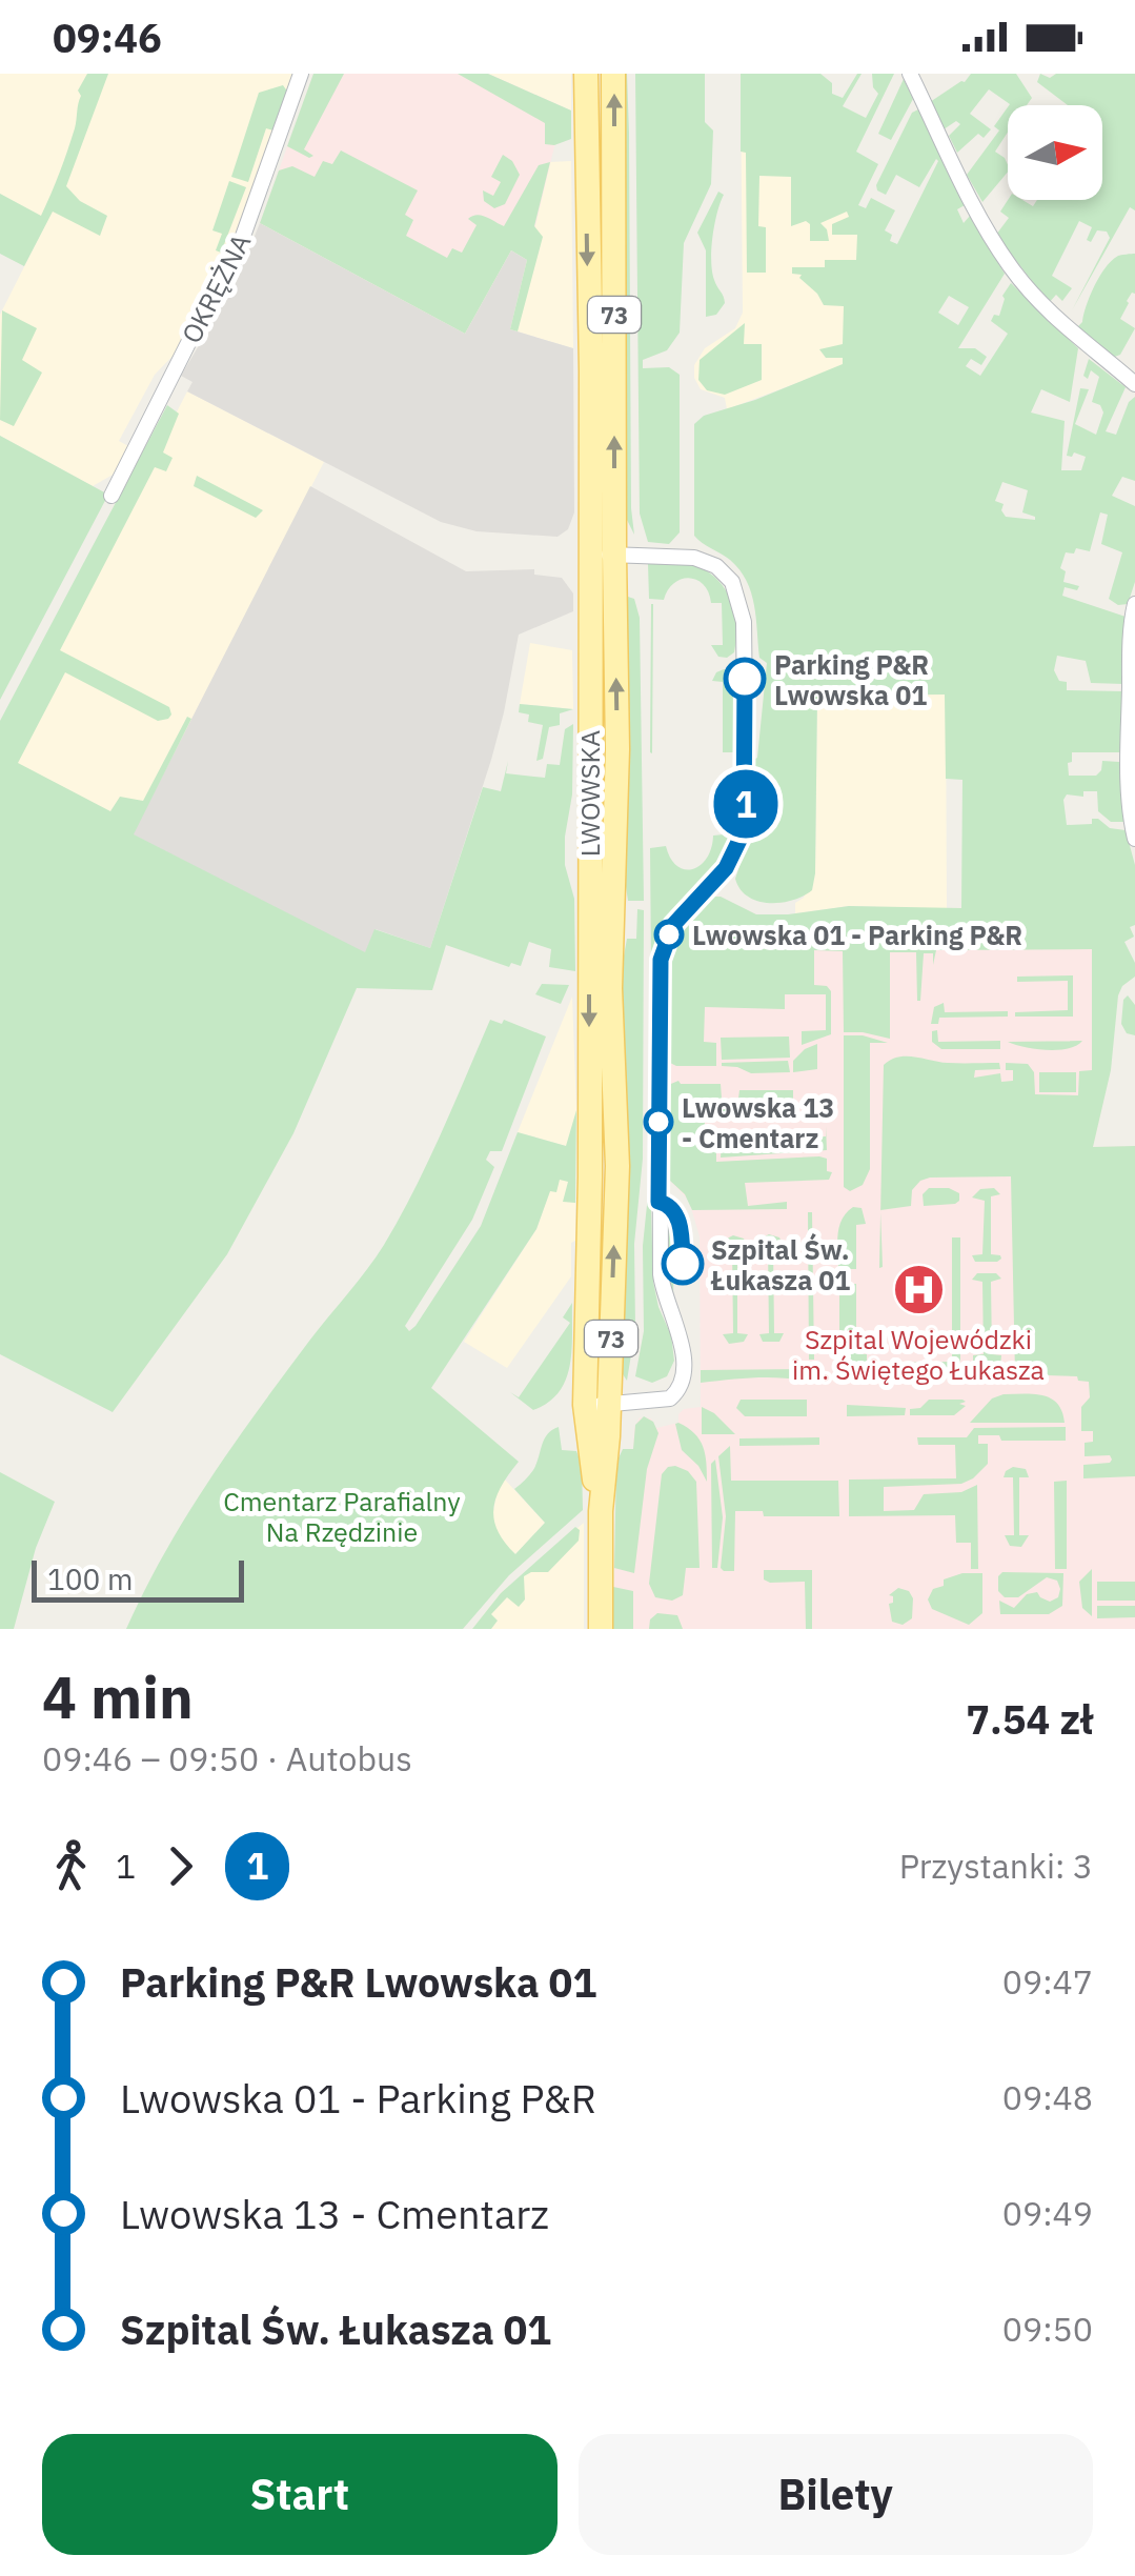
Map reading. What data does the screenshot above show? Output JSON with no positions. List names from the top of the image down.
{
  "streets": {
    "main road": ["73", "LWOWSKA"],
    "street": ["OKRĘŻNA"]
  },
  "parks": ["Cmentarz Parafialny Na Rzędzinie"],
  "places": {
    "other": [
      "Parking P&R Lwowska 01",
      "Lwowska 01 - Parking P&R",
      "Lwowska 13 - Cmentarz",
      "Szpital Św. Łukasza 01"
    ],
    "hospital": ["Szpital Wojewódzki im. Świętego Łukasza"]
  },
  "lines": ["bus line 1"],
  "scale_bar": "100 m",
  "north": "right",
  "page": {
    "status": "09:46",
    "on_map": "1",
    "scale": "100 m",
    "heading": ["4 min", "09:46 – 09:50 · Autobus", "7.54 zł"],
    "legs": ["1", "1", "Przystanki: 3"],
    "list": [
      {
        "name": "Parking P&R Lwowska 01",
        "value": "09:47"
      },
      {
        "name": "Lwowska 01 - Parking P&R",
        "value": "09:48"
      },
      {
        "name": "Lwowska 13 - Cmentarz",
        "value": "09:49"
      },
      {
        "name": "Szpital Św. Łukasza 01",
        "value": "09:50"
      }
    ],
    "buttons": ["Start", "Bilety"]
  }
}
